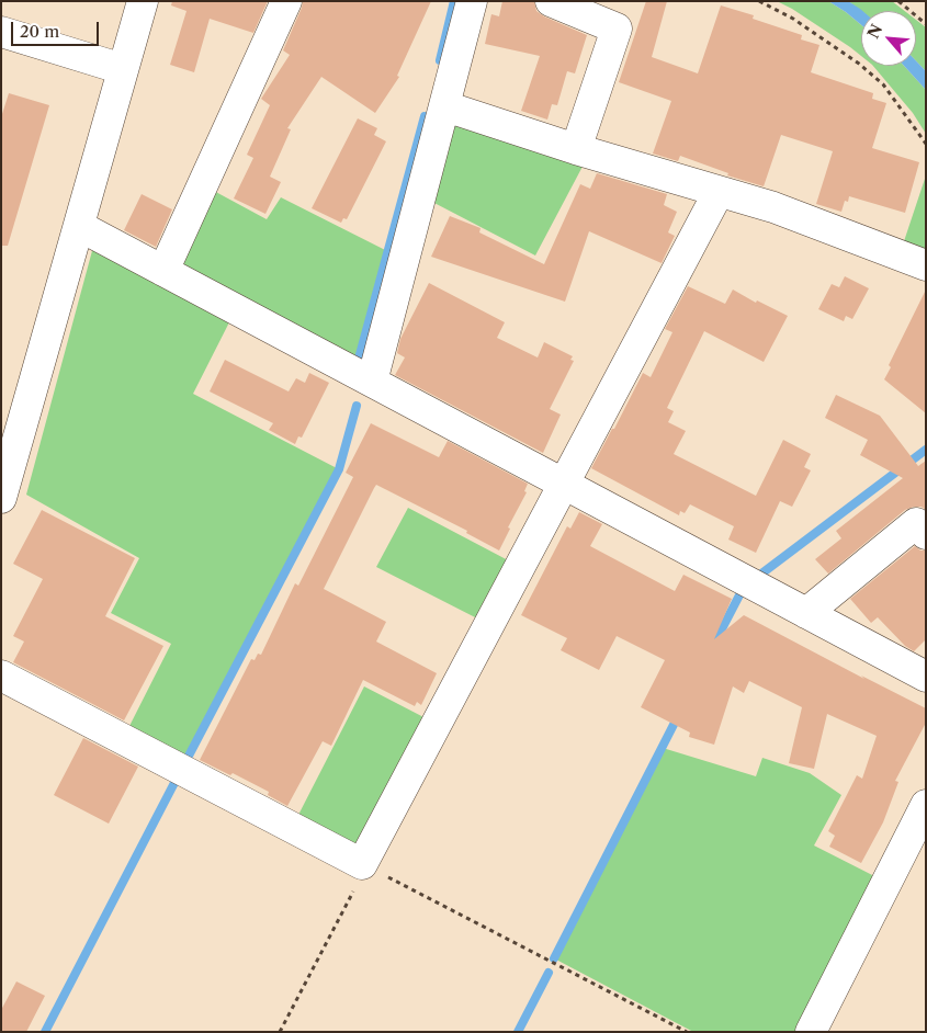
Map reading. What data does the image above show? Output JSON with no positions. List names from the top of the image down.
{
  "scale_bar": "20 m",
  "north": "top left"
}
